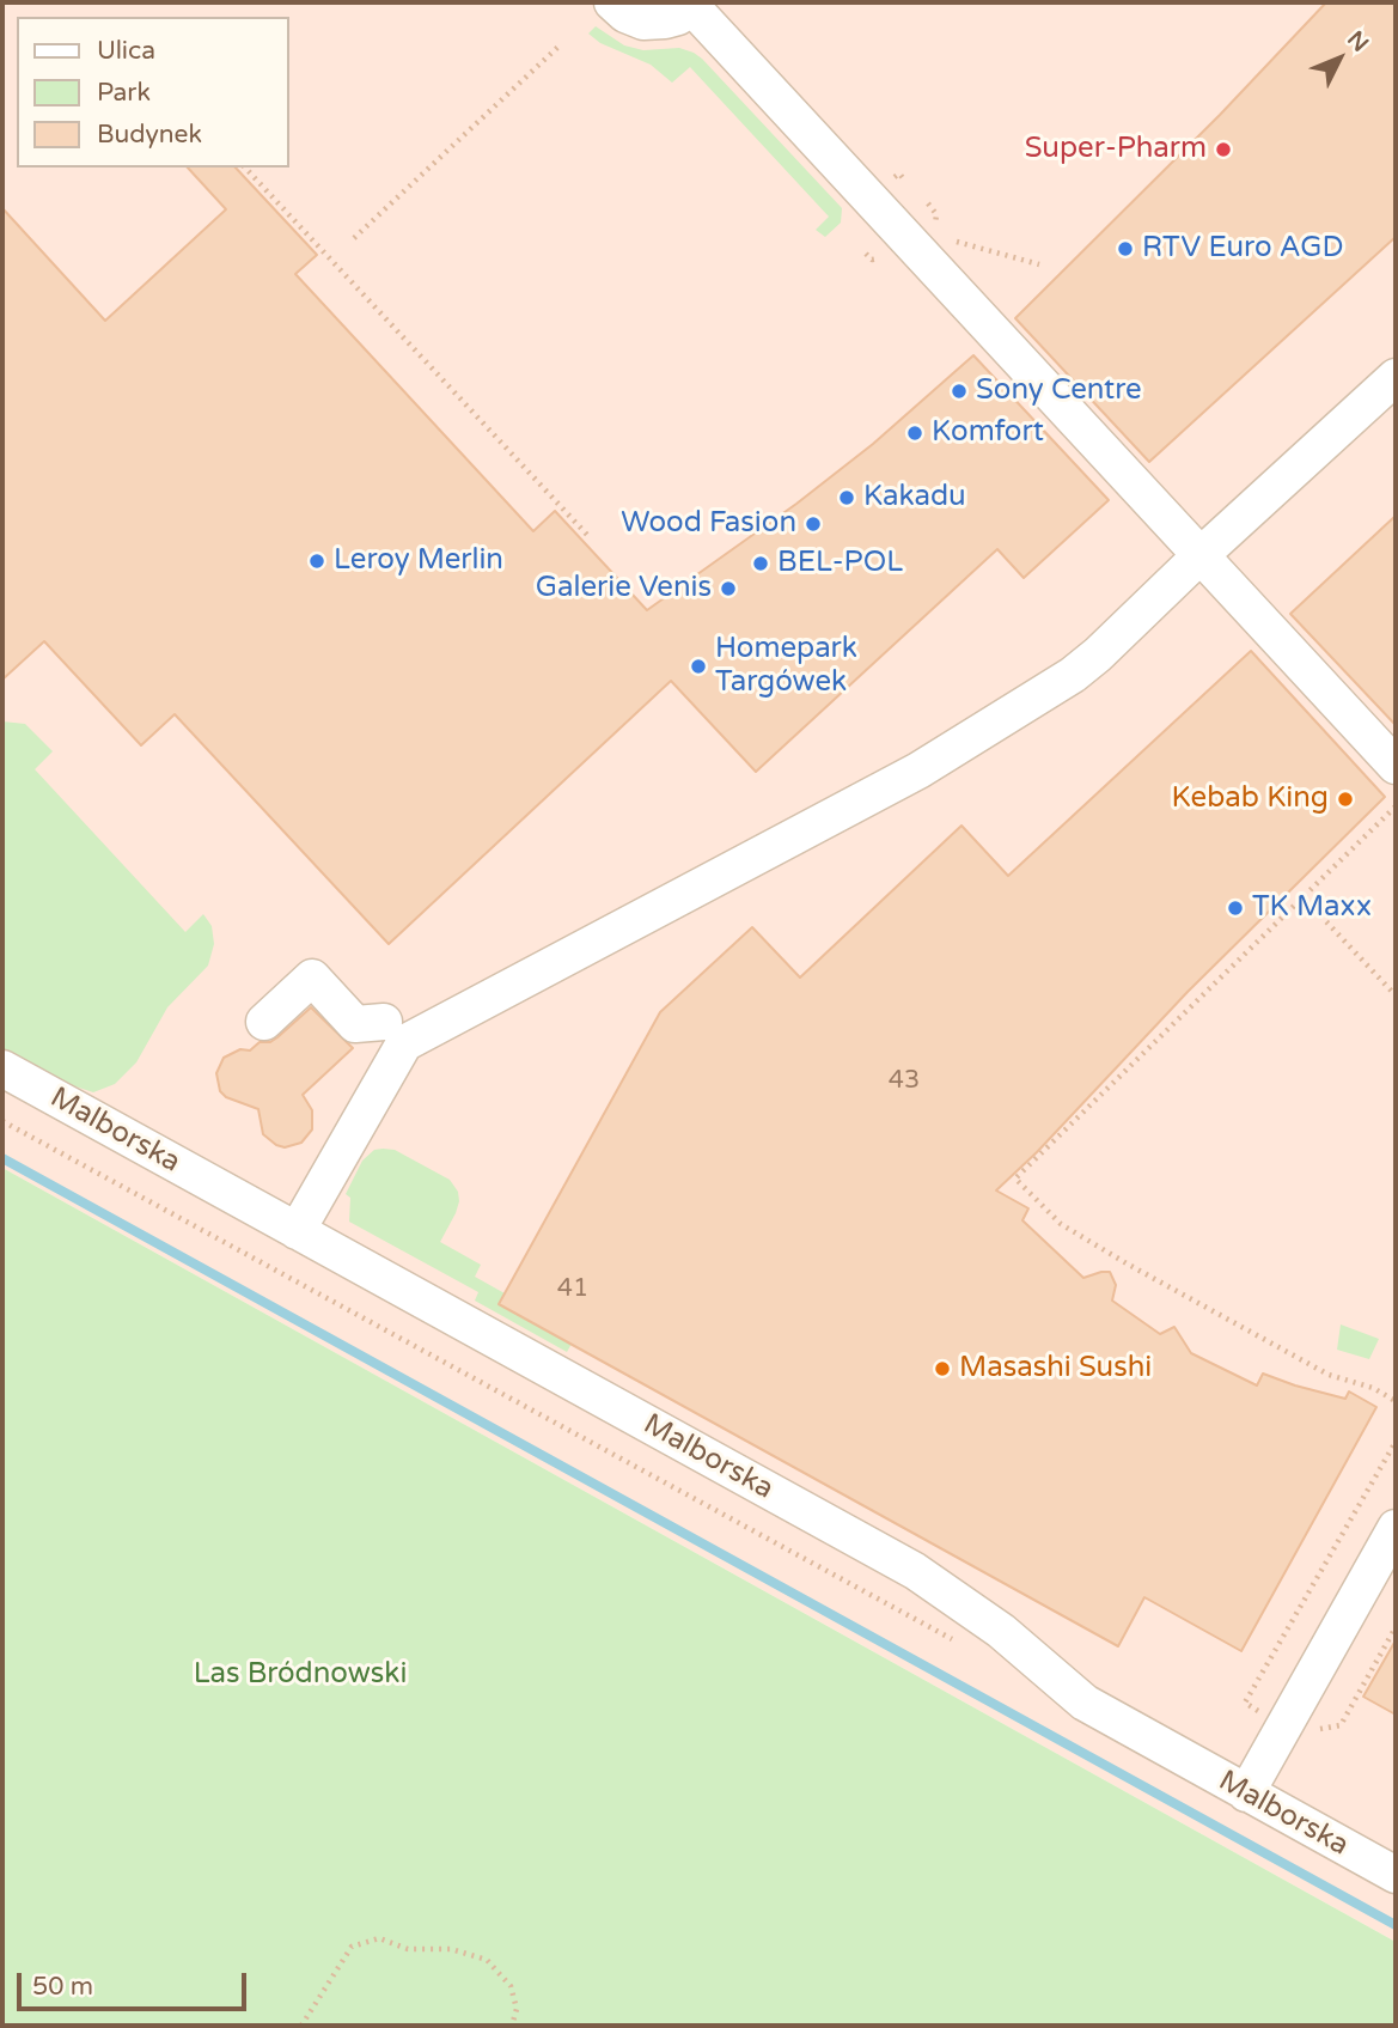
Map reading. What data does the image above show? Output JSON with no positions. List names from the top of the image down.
{
  "streets": {
    "street": ["Malborska"]
  },
  "parks": ["Las Bródnowski"],
  "places": [
    "Super-Pharm",
    "RTV Euro AGD",
    "Sony Centre",
    "Komfort",
    "Kakadu",
    "Wood Fasion",
    "Leroy Merlin",
    "BEL-POL",
    "Galerie Venis",
    "Homepark Targówek",
    "Kebab King",
    "TK Maxx",
    "Masashi Sushi"
  ],
  "house_numbers": ["43", "41"],
  "legend": ["Ulica", "Park", "Budynek"],
  "scale_bar": "50 m",
  "north": "top right"
}
